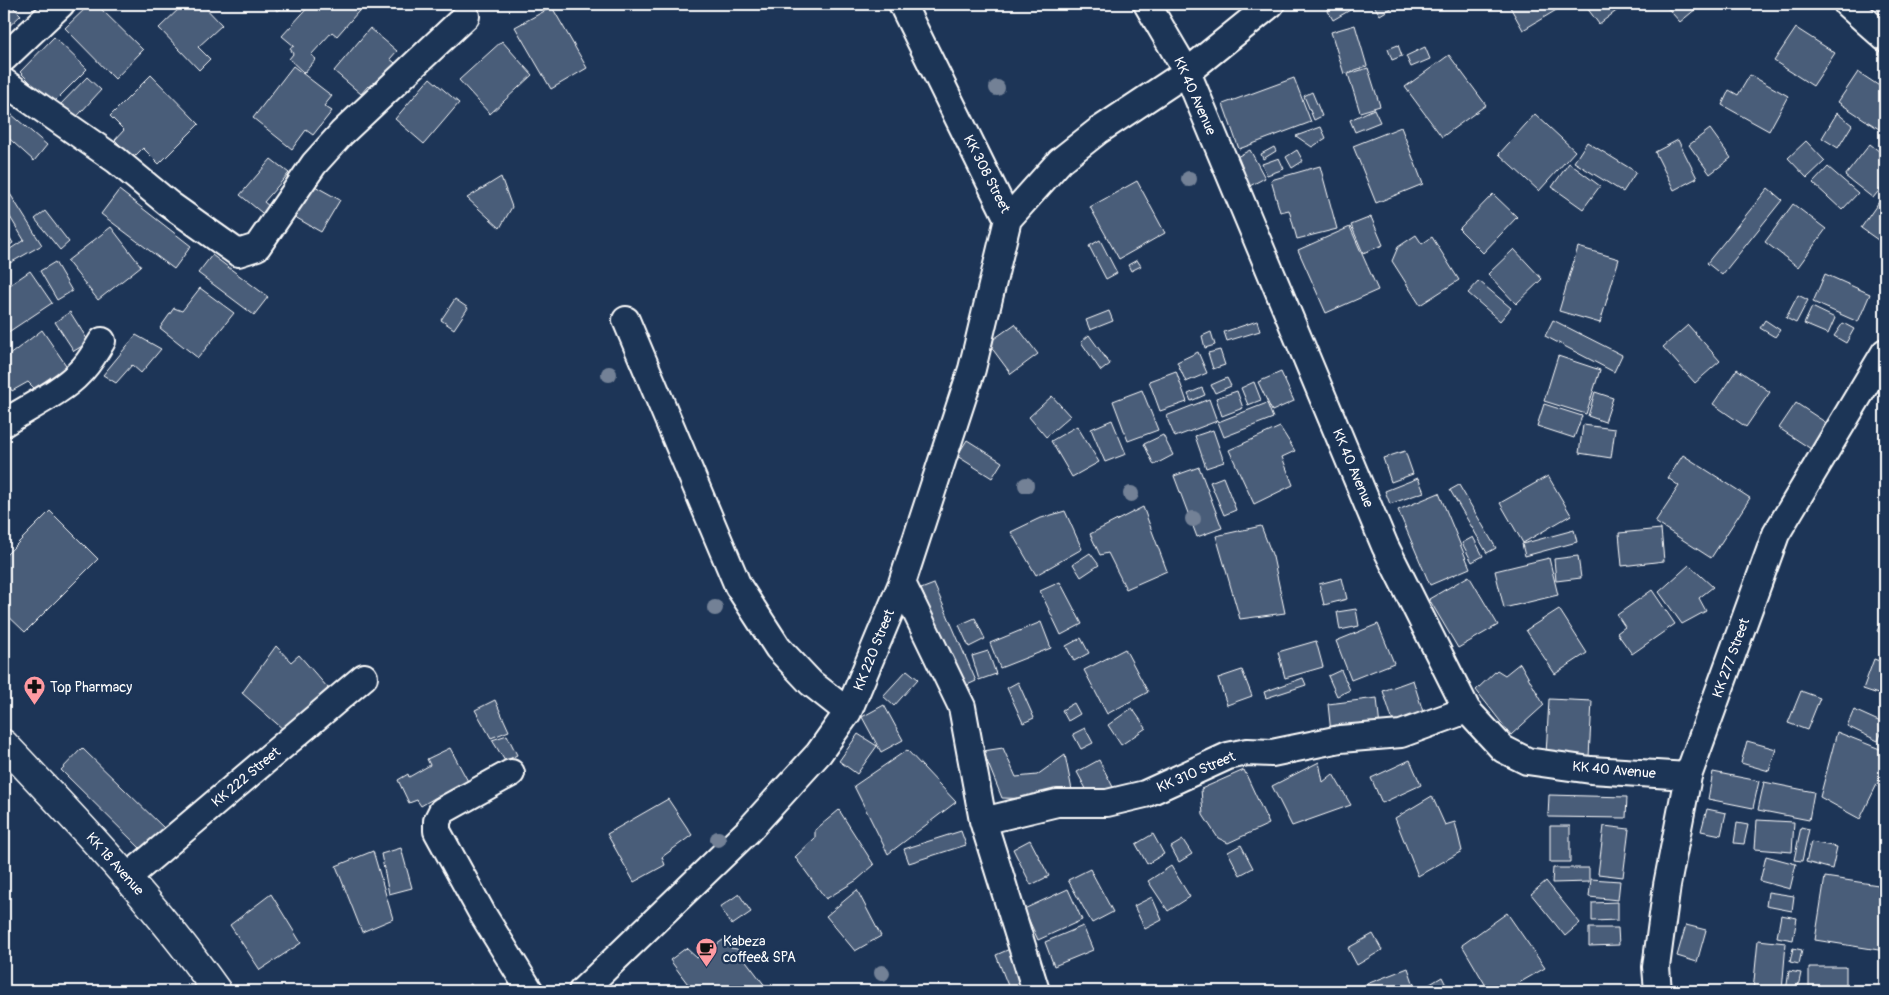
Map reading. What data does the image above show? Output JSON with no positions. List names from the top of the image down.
{
  "streets": {
    "main road": ["KK 18 Avenue"],
    "street": [
      "KK 40 Avenue",
      "KK 308 Street",
      "KK 220 Street",
      "KK 277 Street",
      "KK 310 Street",
      "KK 222 Street"
    ]
  },
  "crossings": [
    ["KK 40 Avenue", "KK 308 Street"],
    ["KK 40 Avenue", "KK 277 Street"],
    ["KK 40 Avenue", "KK 310 Street"],
    ["KK 308 Street", "KK 220 Street"],
    ["KK 222 Street", "KK 18 Avenue"]
  ],
  "places": {
    "pharmacy": ["Top Pharmacy"],
    "cafe": ["Kabeza coffee& SPA"]
  }
}
